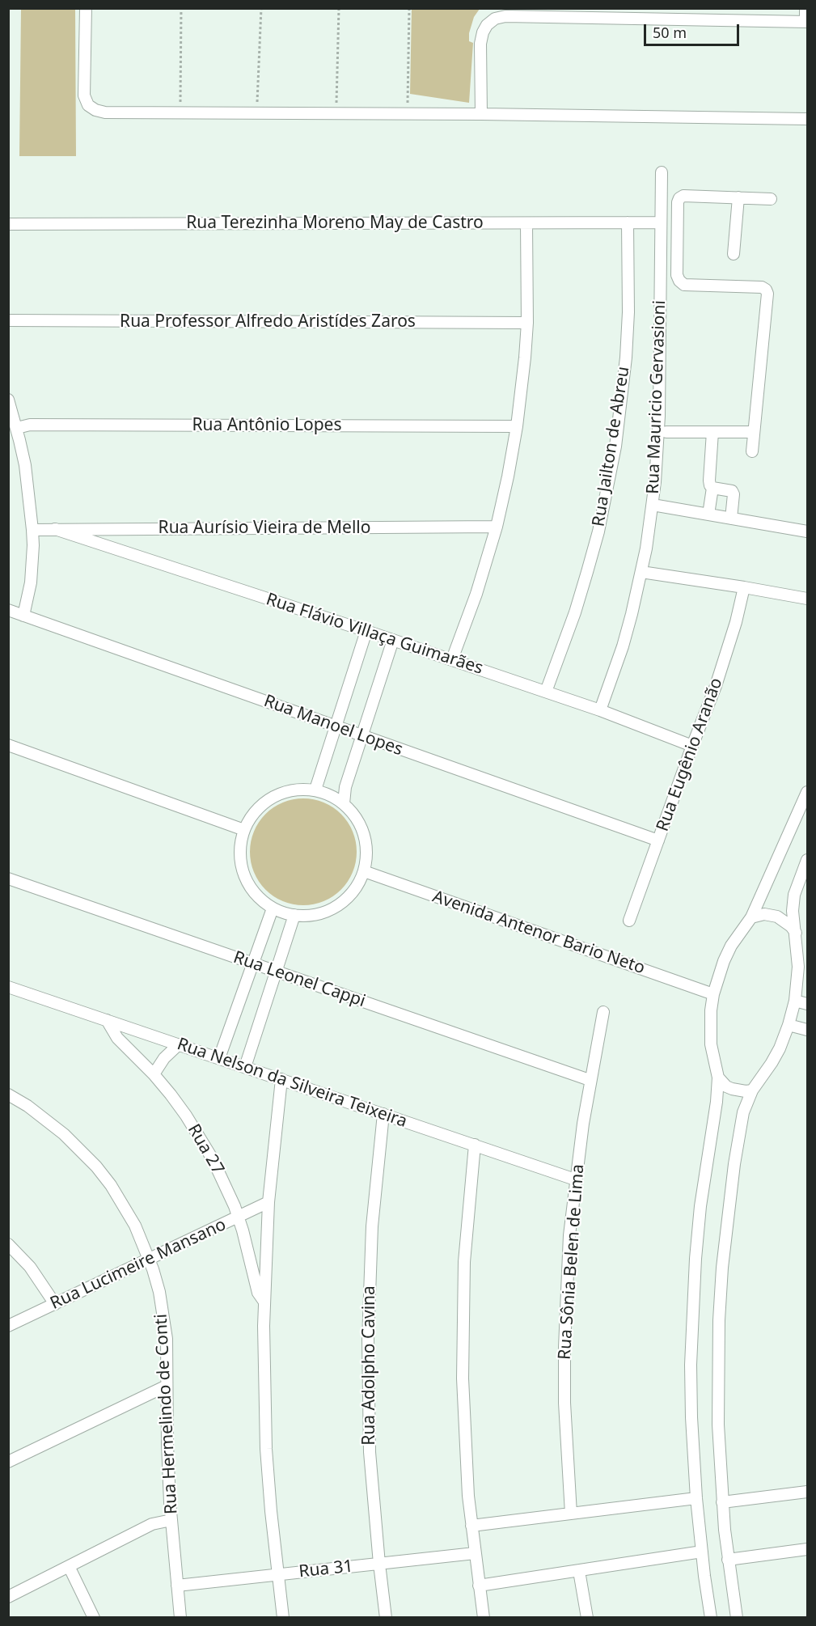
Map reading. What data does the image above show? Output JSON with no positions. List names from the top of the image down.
{
  "streets": {
    "street": [
      "Rua Terezinha Moreno May de Castro",
      "Rua Professor Alfredo Aristídes Zaros",
      "Rua Mauricio Gervasioni",
      "Rua Antônio Lopes",
      "Rua Jailton de Abreu",
      "Rua Aurísio Vieira de Mello",
      "Rua Flávio Villaça Guimarães",
      "Rua Manoel Lopes",
      "Rua Eugênio Aranão",
      "Avenida Antenor Bario Neto",
      "Rua Leonel Cappi",
      "Rua Nelson da Silveira Teixeira",
      "Rua 27",
      "Rua Sônia Belen de Lima",
      "Rua Lucimeire Mansano",
      "Rua Adolpho Cavina",
      "Rua Hermelindo de Conti",
      "Rua 31"
    ]
  },
  "crossings": [
    ["Rua Terezinha Moreno May de Castro", "Rua Mauricio Gervasioni"],
    ["Rua Terezinha Moreno May de Castro", "Rua Jailton de Abreu"],
    ["Rua Mauricio Gervasioni", "Rua Flávio Villaça Guimarães"],
    ["Rua Jailton de Abreu", "Rua Flávio Villaça Guimarães"],
    ["Rua Aurísio Vieira de Mello", "Rua Flávio Villaça Guimarães"],
    ["Rua Flávio Villaça Guimarães", "Rua Eugênio Aranão"],
    ["Rua Manoel Lopes", "Rua Eugênio Aranão"],
    ["Rua Leonel Cappi", "Rua Sônia Belen de Lima"],
    ["Rua Nelson da Silveira Teixeira", "Rua 27"],
    ["Rua Nelson da Silveira Teixeira", "Rua Sônia Belen de Lima"],
    ["Rua Nelson da Silveira Teixeira", "Rua Adolpho Cavina"],
    ["Rua 27", "Rua Lucimeire Mansano"],
    ["Rua Lucimeire Mansano", "Rua Hermelindo de Conti"],
    ["Rua Adolpho Cavina", "Rua 31"],
    ["Rua Hermelindo de Conti", "Rua 31"]
  ],
  "scale_bar": "50 m"
}
